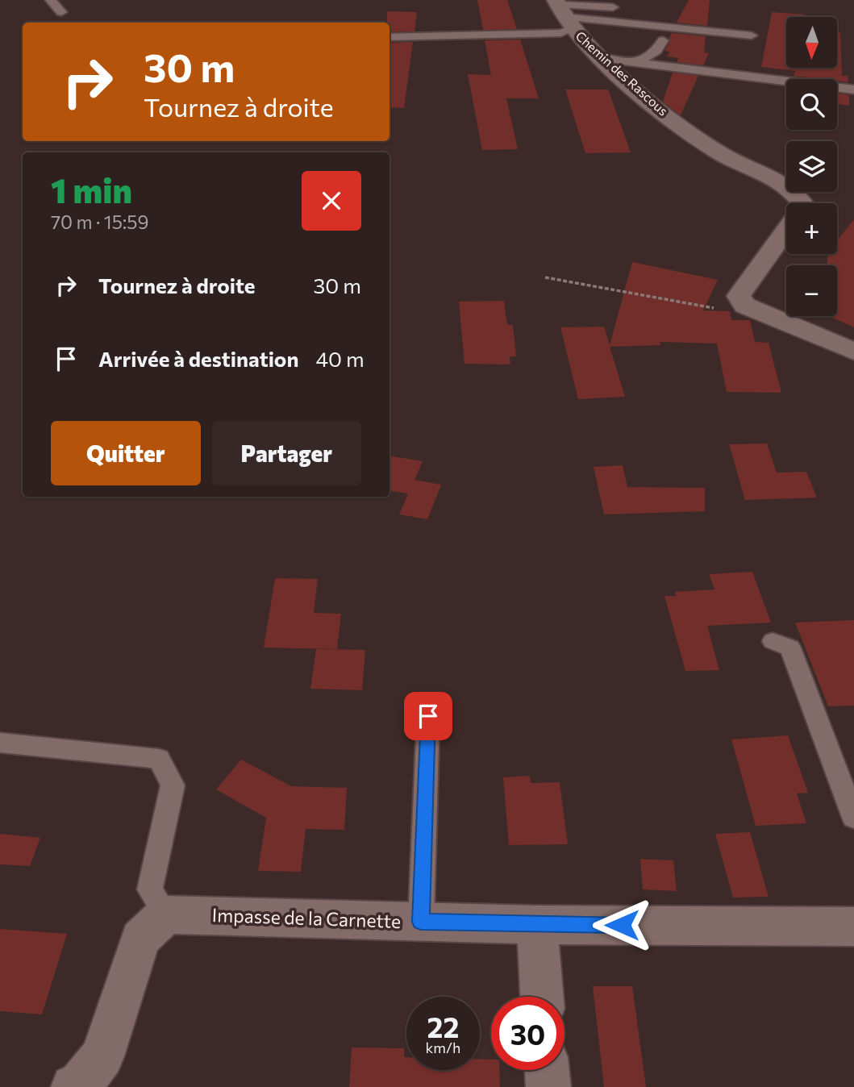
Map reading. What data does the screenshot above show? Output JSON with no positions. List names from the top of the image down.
{
  "streets": {
    "street": ["Chemin des Rascous", "Impasse de la Carnette"]
  },
  "north": "bottom",
  "page": {
    "map_buttons": ["+", "−"],
    "turn": ["30 m", "Tournez à droite"],
    "heading": ["1 min", "70 m · 15:59"],
    "list": [
      {
        "name": "Tournez à droite",
        "value": "30 m"
      },
      {
        "name": "Arrivée à destination",
        "value": "40 m"
      }
    ],
    "buttons": ["Quitter", "Partager"],
    "speed": "22 km/h",
    "limit": "30"
  }
}
